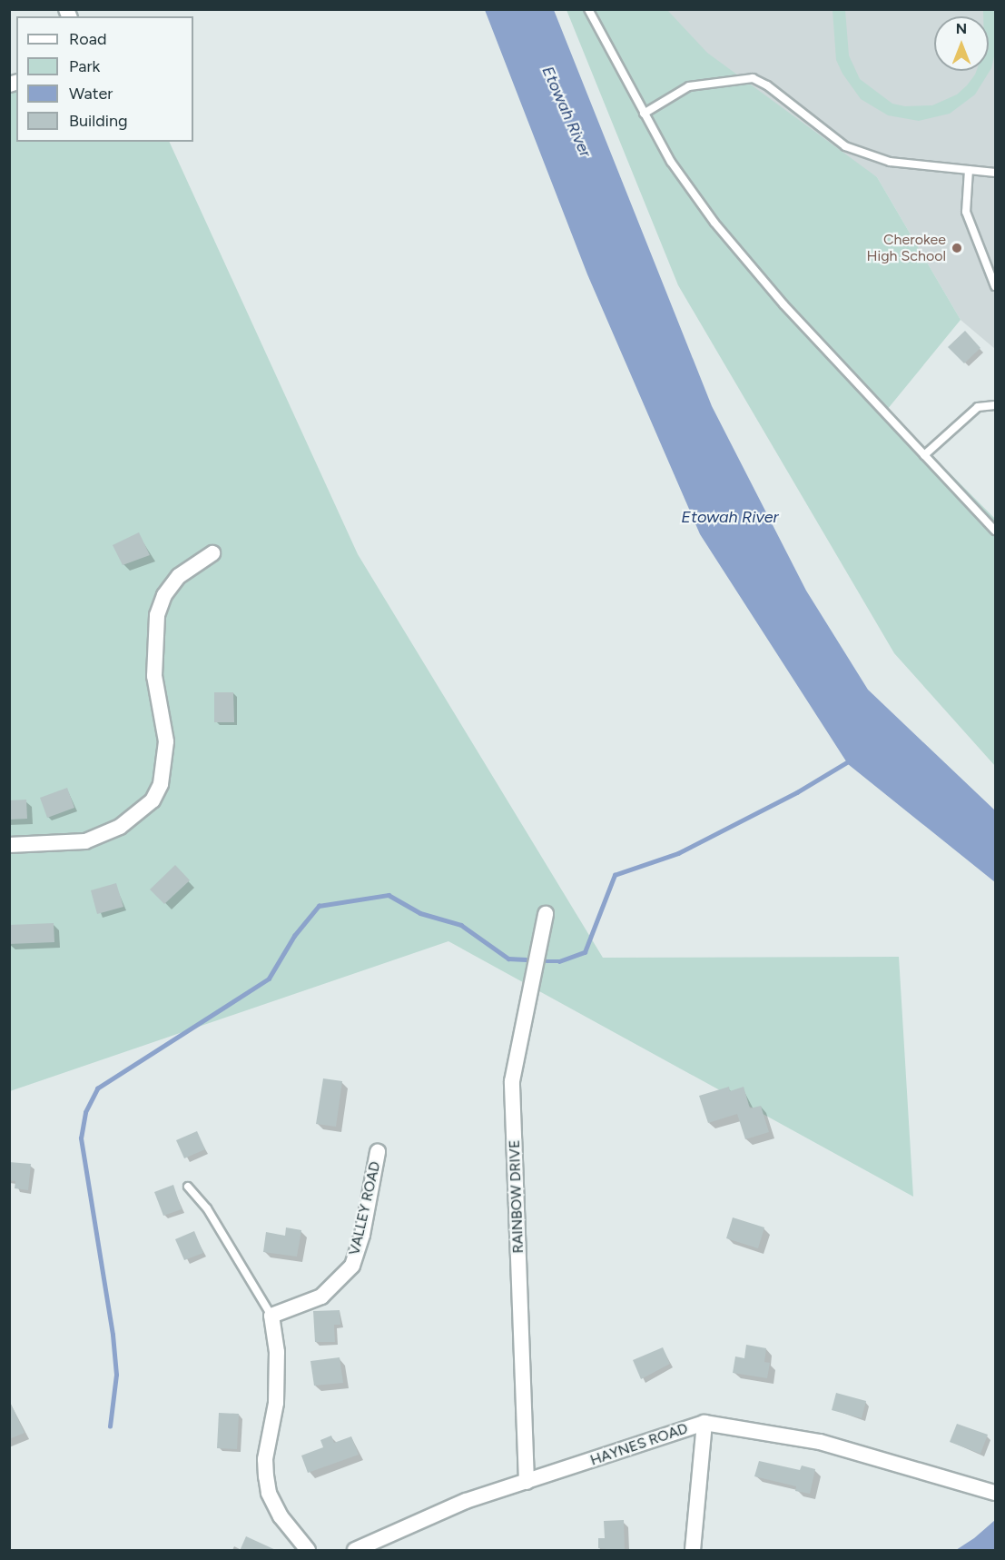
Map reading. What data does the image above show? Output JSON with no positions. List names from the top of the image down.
{
  "streets": {
    "street": ["RAINBOW DRIVE", "VALLEY ROAD", "HAYNES ROAD"]
  },
  "crossings": [
    ["RAINBOW DRIVE", "HAYNES ROAD"]
  ],
  "water": ["Etowah River"],
  "places": ["Cherokee High School"],
  "legend": [
    "Road",
    "Park",
    "Water",
    "Building"
  ],
  "north": "top"
}
